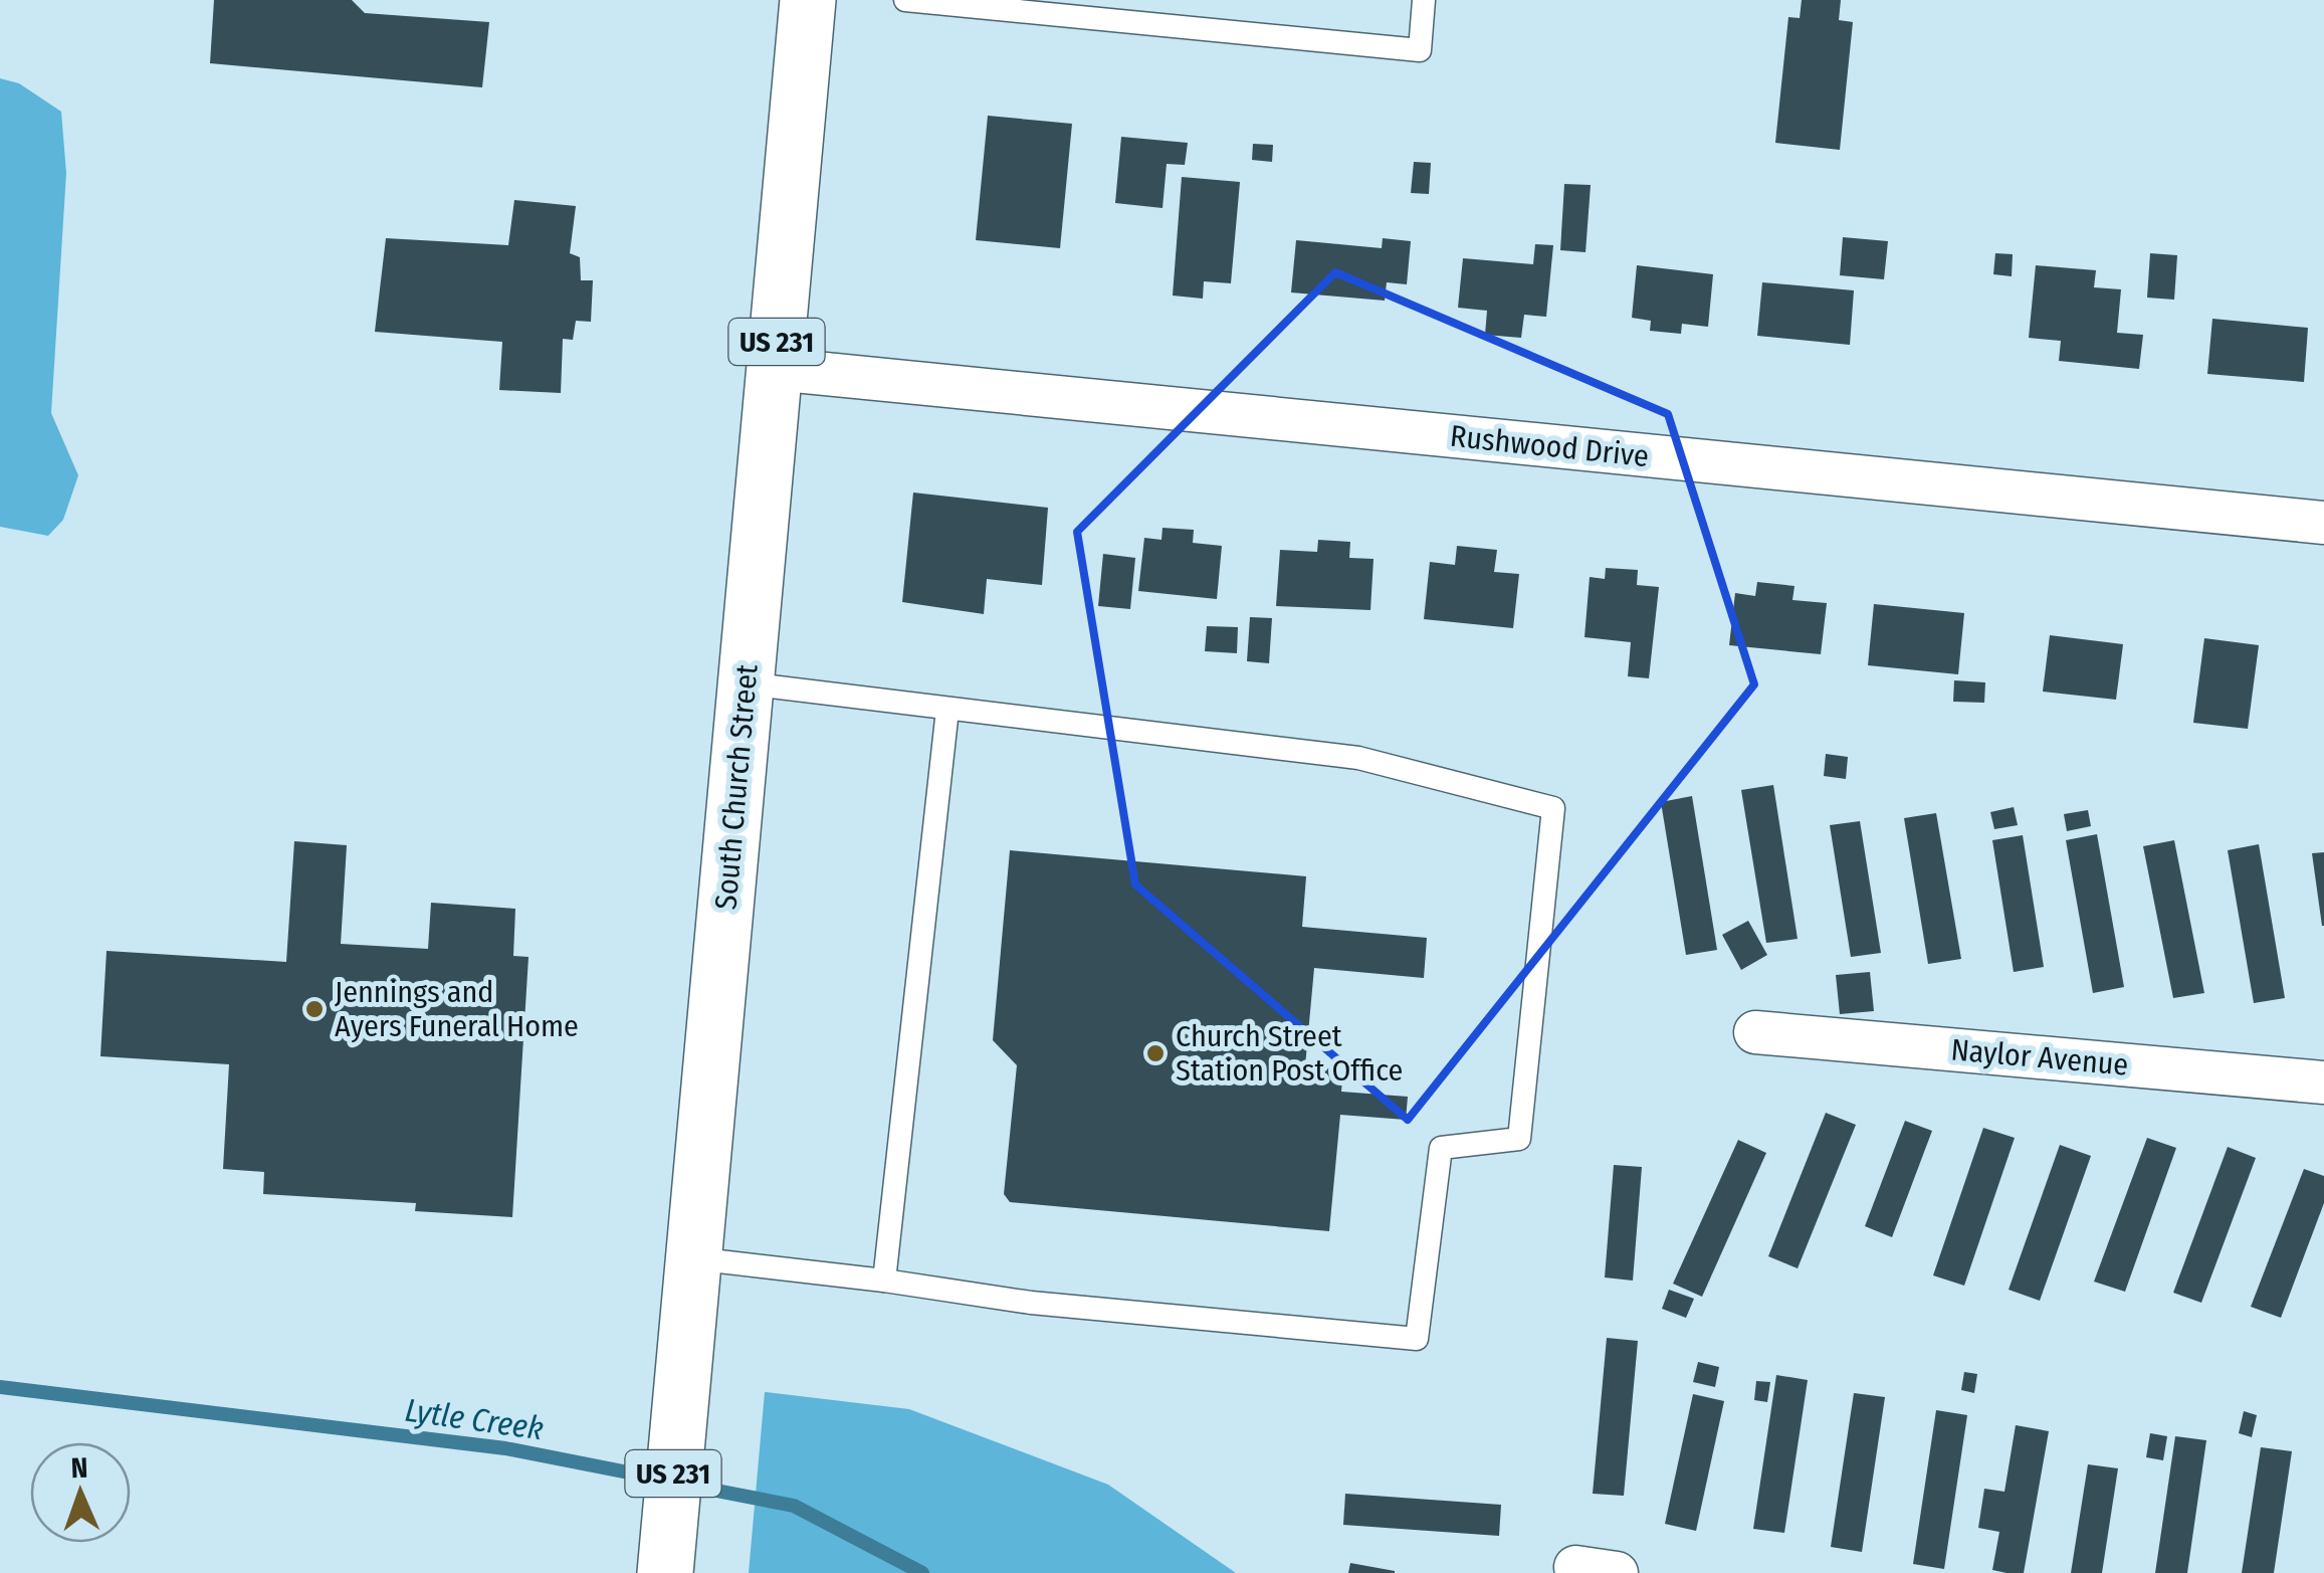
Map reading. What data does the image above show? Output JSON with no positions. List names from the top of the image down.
{
  "streets": {
    "main road": ["US 231", "South Church Street"],
    "street": ["Rushwood Drive", "Naylor Avenue"]
  },
  "crossings": [
    ["Rushwood Drive", "South Church Street"]
  ],
  "water": ["Lytle Creek"],
  "places": ["Jennings and Ayers Funeral Home", "Church Street Station Post Office"],
  "north": "top"
}
